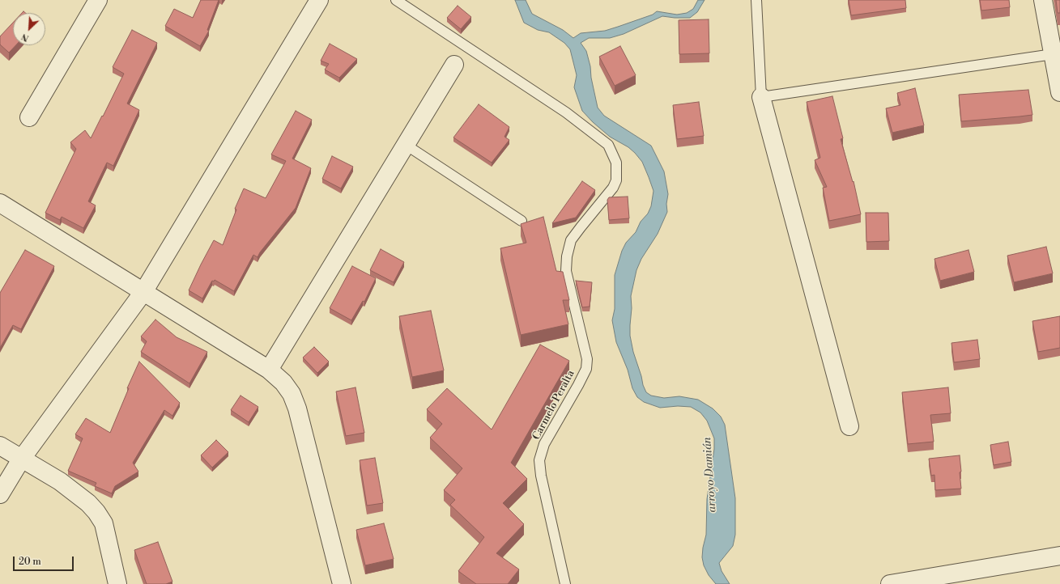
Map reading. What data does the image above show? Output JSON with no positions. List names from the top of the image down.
{
  "streets": {
    "lane": ["Carmelo Peralta"]
  },
  "water": ["arroyo Damián"],
  "scale_bar": "20 m",
  "north": "bottom left"
}
